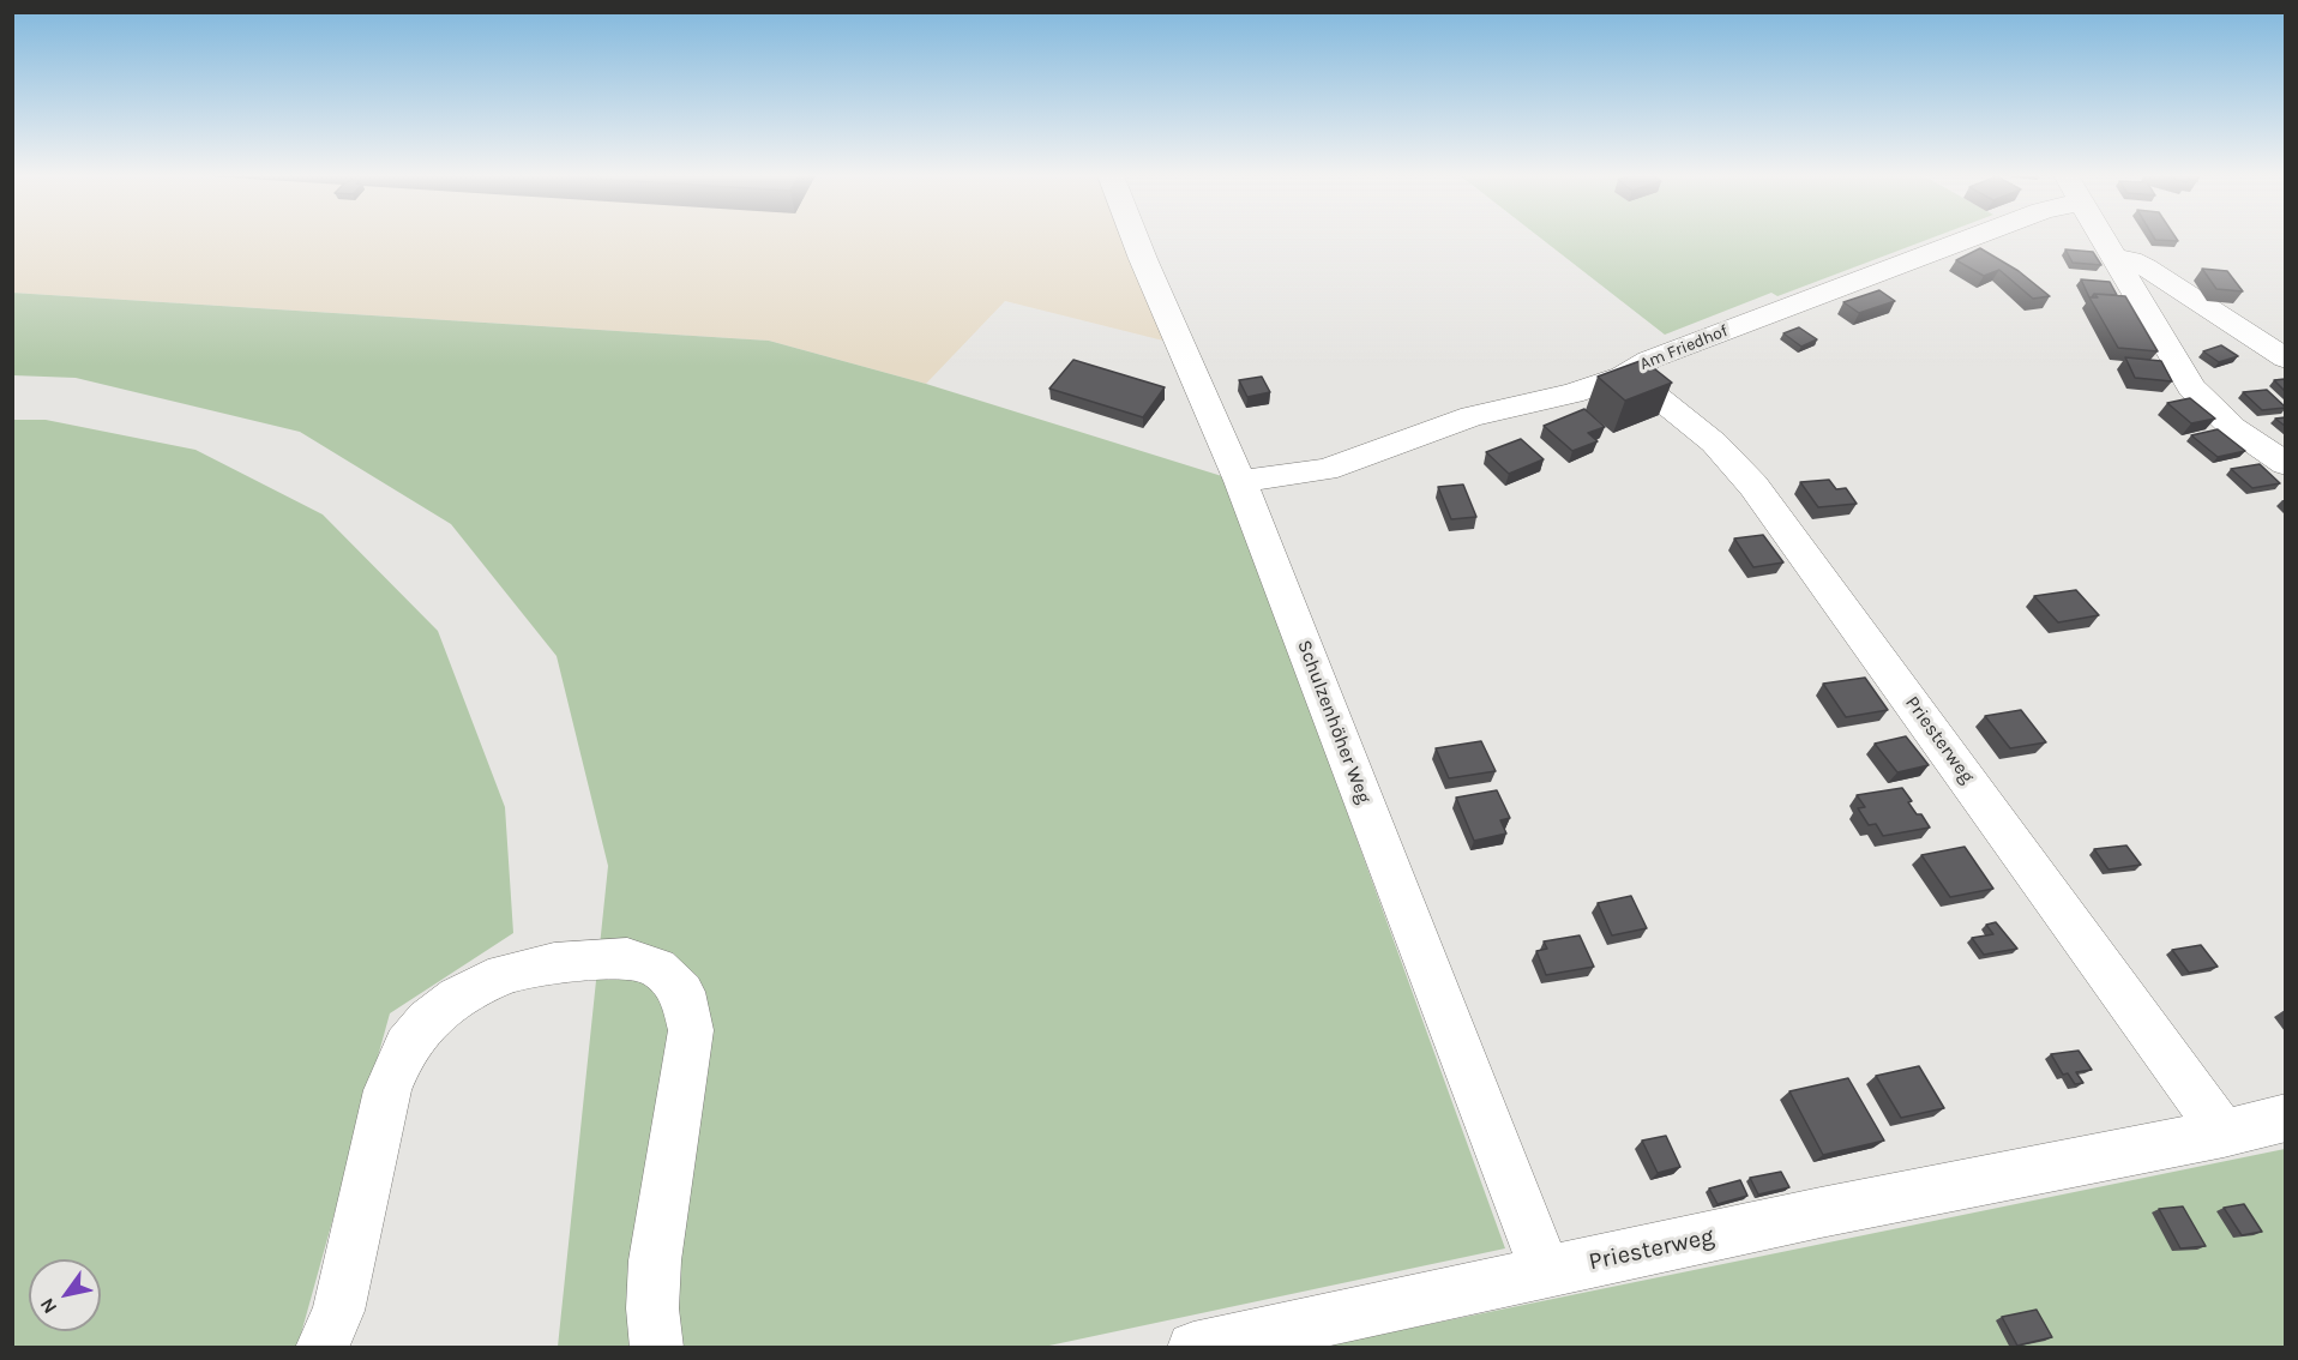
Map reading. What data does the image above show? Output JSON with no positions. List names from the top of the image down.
{
  "streets": {
    "street": ["Am Friedhof", "Schulzenhöher Weg", "Priesterweg"]
  },
  "crossings": [
    ["Am Friedhof", "Schulzenhöher Weg"],
    ["Am Friedhof", "Priesterweg"],
    ["Schulzenhöher Weg", "Priesterweg"]
  ],
  "north": "bottom left"
}
